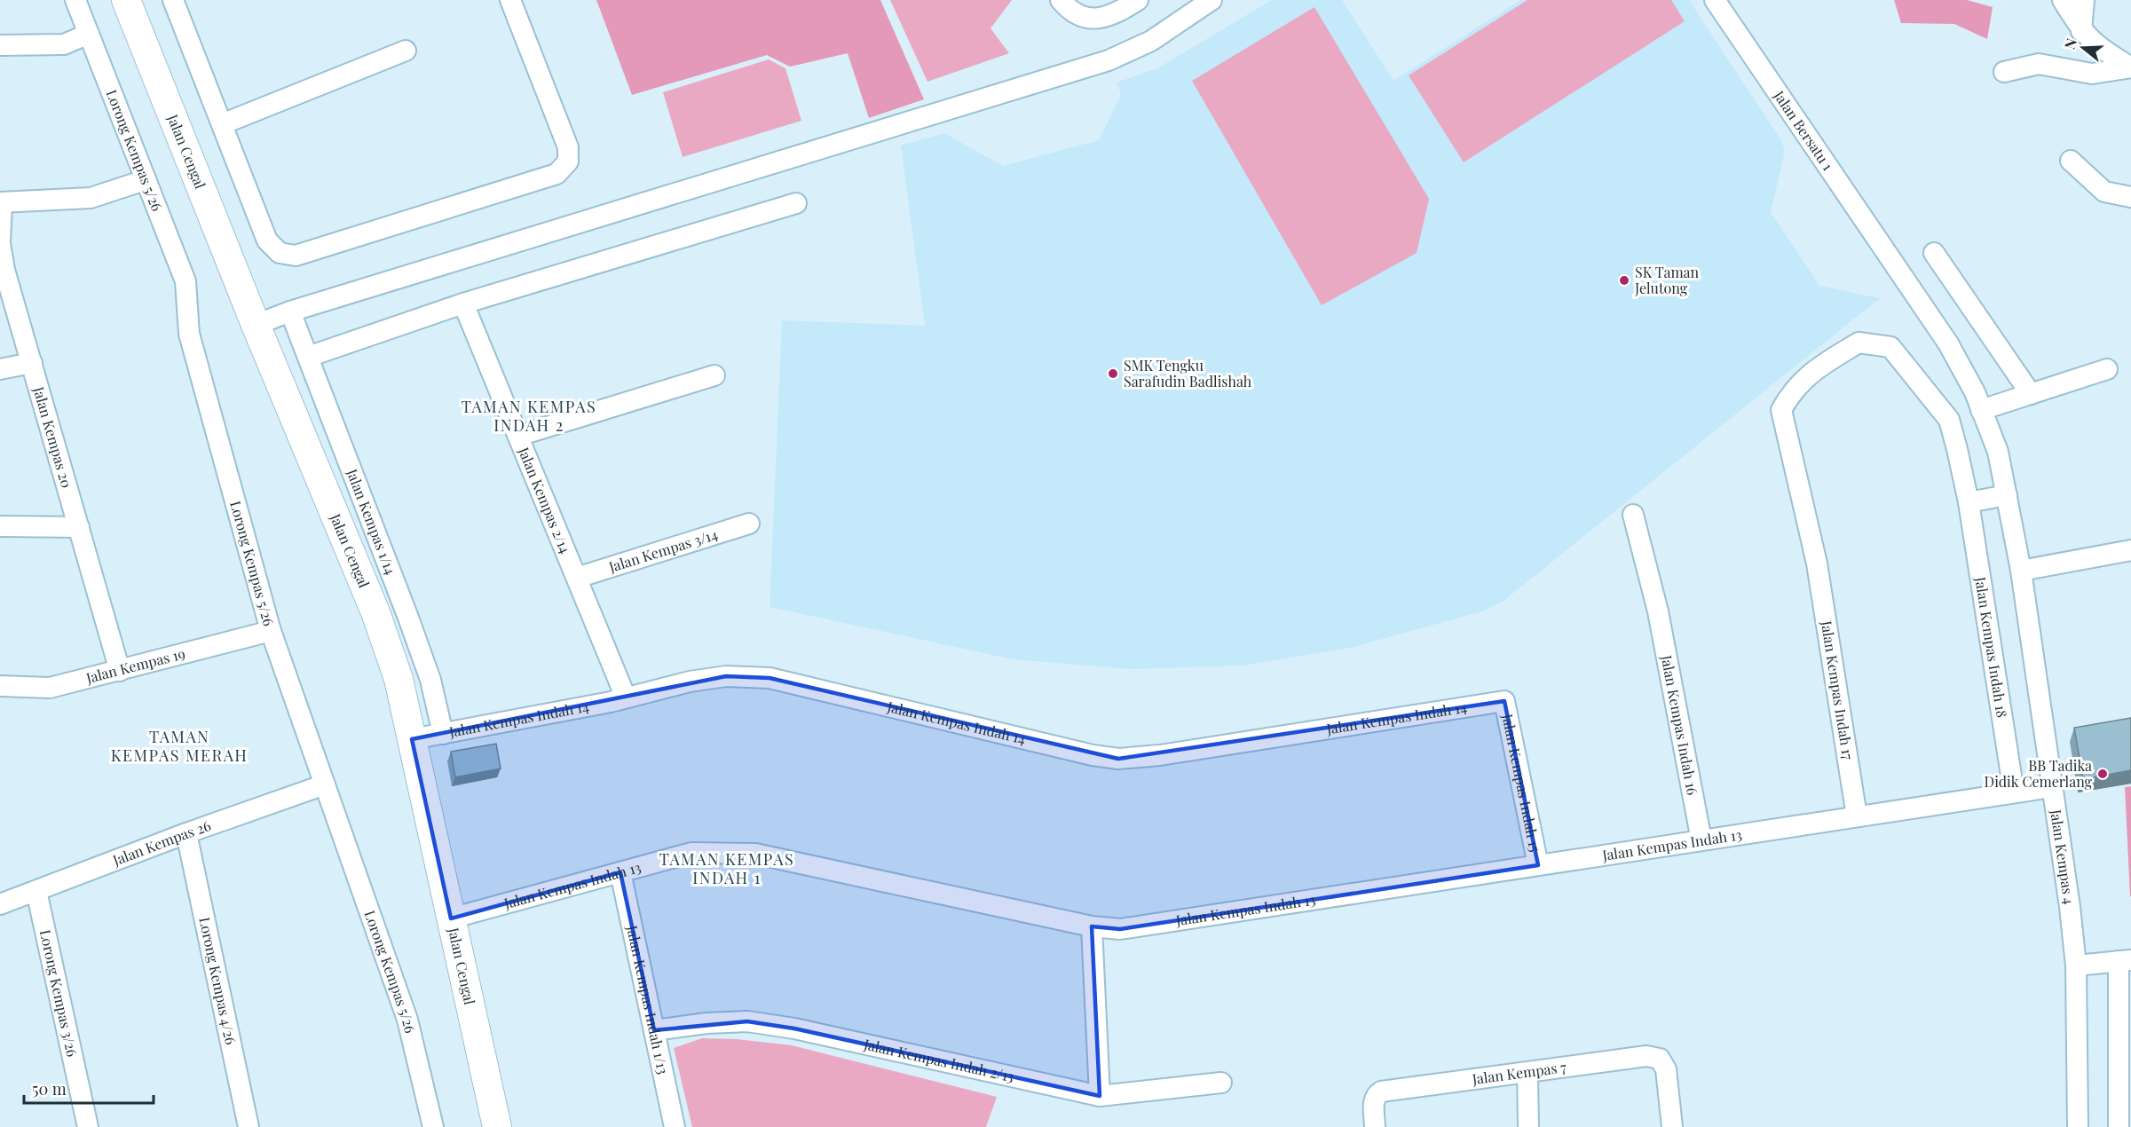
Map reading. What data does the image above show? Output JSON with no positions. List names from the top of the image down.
{
  "streets": {
    "street": [
      "Jalan Bersatu 1",
      "Lorong Kempas 5/26",
      "Jalan Cengal",
      "Jalan Kempas 20",
      "Jalan Kempas 2/14",
      "Jalan Kempas 1/14",
      "Jalan Kempas 3/14",
      "Jalan Kempas Indah 18",
      "Jalan Kempas 19",
      "Jalan Kempas Indah 17",
      "Jalan Kempas Indah 14",
      "Jalan Kempas Indah 16",
      "Jalan Kempas Indah 15",
      "Jalan Kempas 26",
      "Jalan Kempas Indah 13",
      "Jalan Kempas 4",
      "Lorong Kempas 4/26",
      "Lorong Kempas 3/26",
      "Jalan Kempas Indah 1/13",
      "Jalan Kempas Indah 2/13",
      "Jalan Kempas 7"
    ]
  },
  "crossings": [
    ["Jalan Bersatu 1", "Jalan Kempas 4"],
    ["Lorong Kempas 5/26", "Jalan Kempas 19"],
    ["Lorong Kempas 5/26", "Jalan Kempas 26"],
    ["Jalan Cengal", "Jalan Kempas Indah 14"],
    ["Jalan Cengal", "Jalan Kempas Indah 13"],
    ["Jalan Kempas 20", "Jalan Kempas 19"],
    ["Jalan Kempas 2/14", "Jalan Kempas 3/14"],
    ["Jalan Kempas 2/14", "Jalan Kempas Indah 14"],
    ["Jalan Kempas 1/14", "Jalan Kempas Indah 14"],
    ["Jalan Kempas Indah 18", "Jalan Kempas Indah 17"],
    ["Jalan Kempas Indah 18", "Jalan Kempas Indah 13"],
    ["Jalan Kempas Indah 17", "Jalan Kempas Indah 13"],
    ["Jalan Kempas Indah 14", "Jalan Kempas Indah 15"],
    ["Jalan Kempas Indah 16", "Jalan Kempas Indah 13"],
    ["Jalan Kempas Indah 15", "Jalan Kempas Indah 13"],
    ["Jalan Kempas 26", "Lorong Kempas 4/26"],
    ["Jalan Kempas 26", "Lorong Kempas 3/26"],
    ["Jalan Kempas Indah 13", "Jalan Kempas 4"],
    ["Jalan Kempas Indah 13", "Jalan Kempas Indah 1/13"],
    ["Jalan Kempas Indah 1/13", "Jalan Kempas Indah 2/13"]
  ],
  "districts": ["TAMAN KEMPAS INDAH 2", "TAMAN KEMPAS MERAH", "TAMAN KEMPAS INDAH 1"],
  "places": ["SK Taman Jelutong", "SMK Tengku Sarafudin Badlishah", "BB Tadika Didik Cemerlang"],
  "scale_bar": "50 m",
  "north": "left"
}
